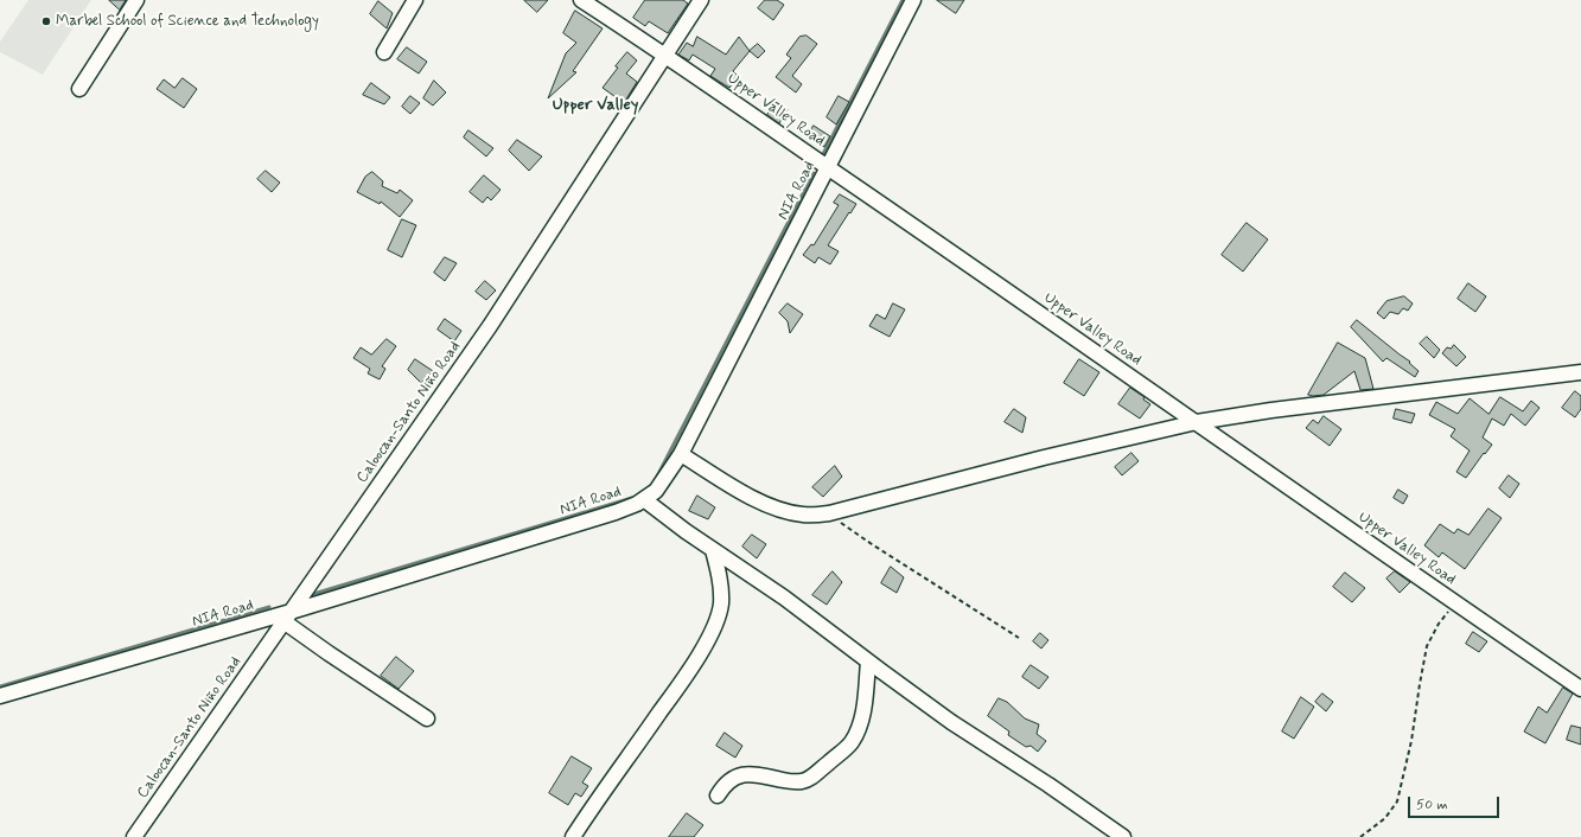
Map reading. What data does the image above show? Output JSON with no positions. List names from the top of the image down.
{
  "streets": {
    "street": ["Upper Valley Road", "NIA Road", "Caloocan-Santo Niño Road"]
  },
  "crossings": [
    ["Upper Valley Road", "NIA Road"],
    ["Upper Valley Road", "Caloocan-Santo Niño Road"],
    ["NIA Road", "Caloocan-Santo Niño Road"]
  ],
  "districts": ["Upper Valley"],
  "places": ["Marbel School of Science and Technology"],
  "scale_bar": "50 m"
}
